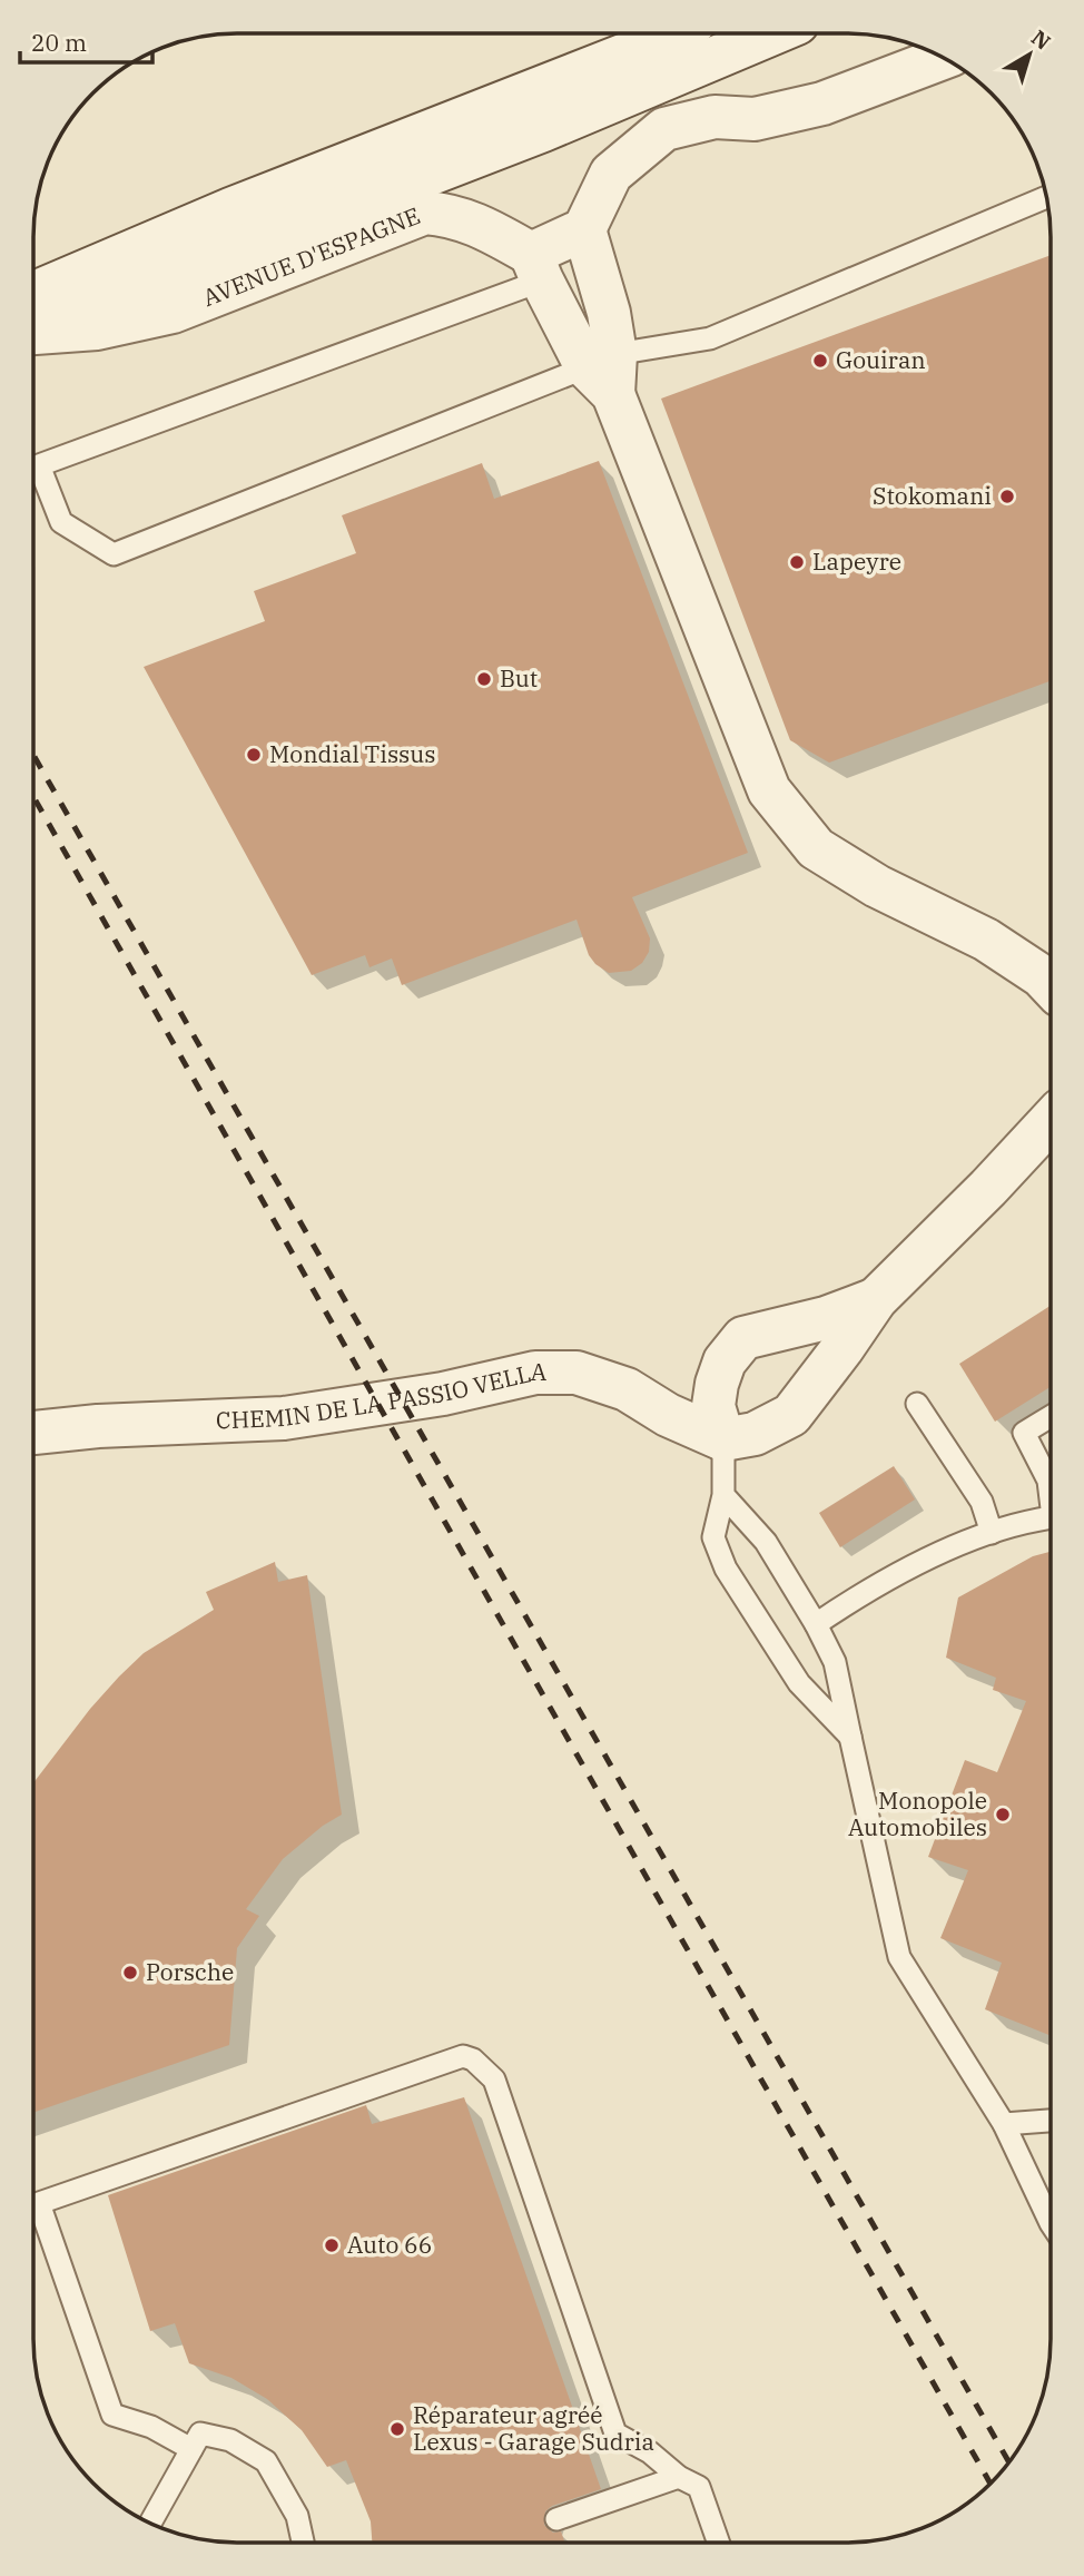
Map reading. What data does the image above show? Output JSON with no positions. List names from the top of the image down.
{
  "streets": {
    "street": ["AVENUE D'ESPAGNE", "CHEMIN DE LA PASSIO VELLA"]
  },
  "places": [
    "Gouiran",
    "Stokomani",
    "Lapeyre",
    "But",
    "Mondial Tissus",
    "Monopole Automobiles",
    "Porsche",
    "Auto 66",
    "Réparateur agréé Lexus - Garage Sudria"
  ],
  "scale_bar": "20 m",
  "north": "top right"
}
